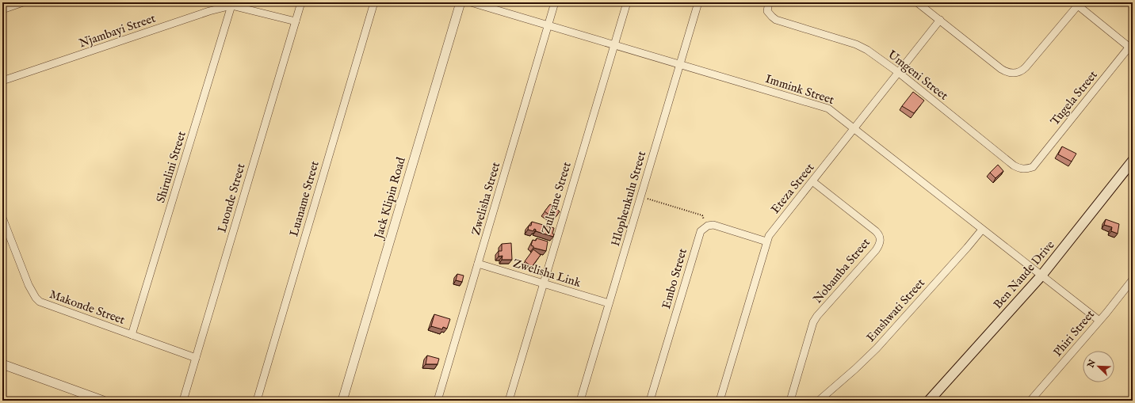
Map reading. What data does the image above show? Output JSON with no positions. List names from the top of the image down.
{
  "streets": {
    "main road": ["Ben Naude Drive"],
    "street": [
      "Njambayi Street",
      "Umgeni Street",
      "Immink Street",
      "Tugela Street",
      "Shirulini Street",
      "Eteza Street",
      "Luonde Street",
      "Jack Klipin Road",
      "Zulwane Street",
      "Luaname Street",
      "Zwelisha Street",
      "Hlophenkulu Street",
      "Nobamba Street",
      "Zwelisha Link",
      "Embo Street",
      "Makonde Street",
      "Emshwati Street",
      "Phiri Street"
    ]
  },
  "crossings": [
    ["Njambayi Street", "Shirulini Street"],
    ["Njambayi Street", "Luonde Street"],
    ["Umgeni Street", "Tugela Street"],
    ["Umgeni Street", "Eteza Street"],
    ["Immink Street", "Eteza Street"],
    ["Immink Street", "Zulwane Street"],
    ["Immink Street", "Zwelisha Street"],
    ["Immink Street", "Hlophenkulu Street"],
    ["Immink Street", "Ben Naude Drive"],
    ["Immink Street", "Emshwati Street"],
    ["Immink Street", "Phiri Street"],
    ["Shirulini Street", "Makonde Street"],
    ["Eteza Street", "Nobamba Street"],
    ["Luonde Street", "Makonde Street"],
    ["Zulwane Street", "Zwelisha Link"],
    ["Zwelisha Street", "Zwelisha Link"],
    ["Hlophenkulu Street", "Zwelisha Link"]
  ],
  "north": "top left"
}
